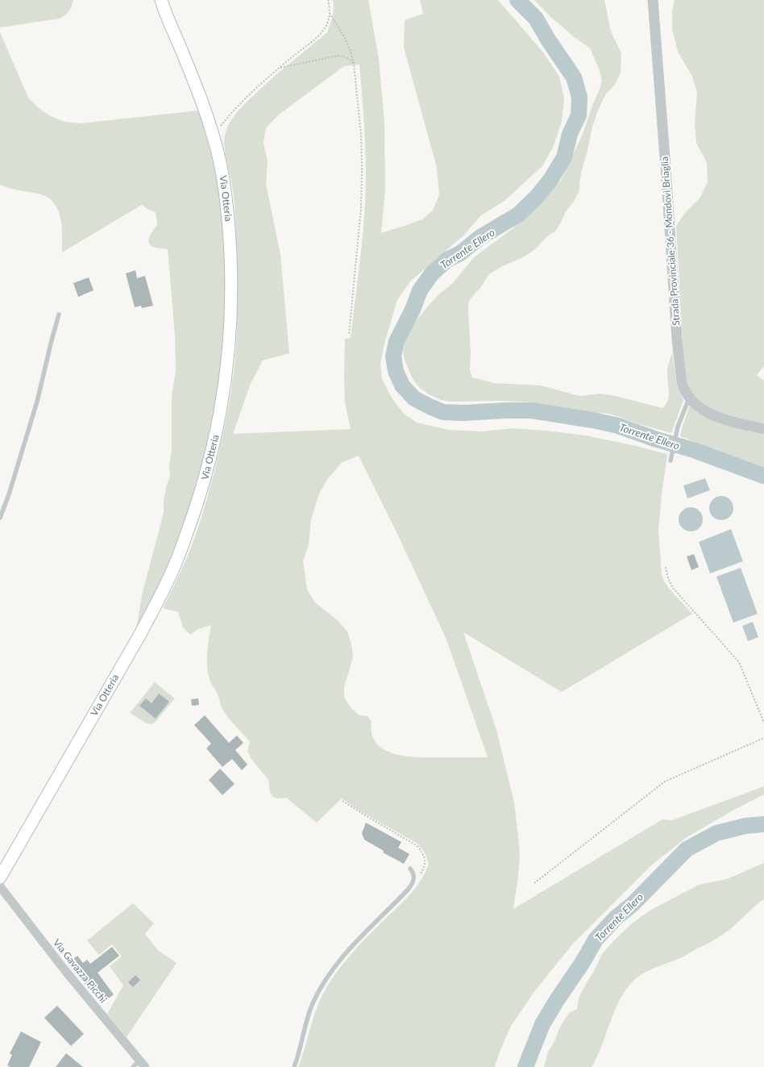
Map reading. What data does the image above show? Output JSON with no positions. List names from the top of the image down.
{
  "streets": {
    "main road": ["Via Otteria"],
    "street": ["Strada Provinciale 36 - Mondovì Briaglia", "Via Gavazza Picchi"]
  },
  "water": ["Torrente Ellero"]
}
